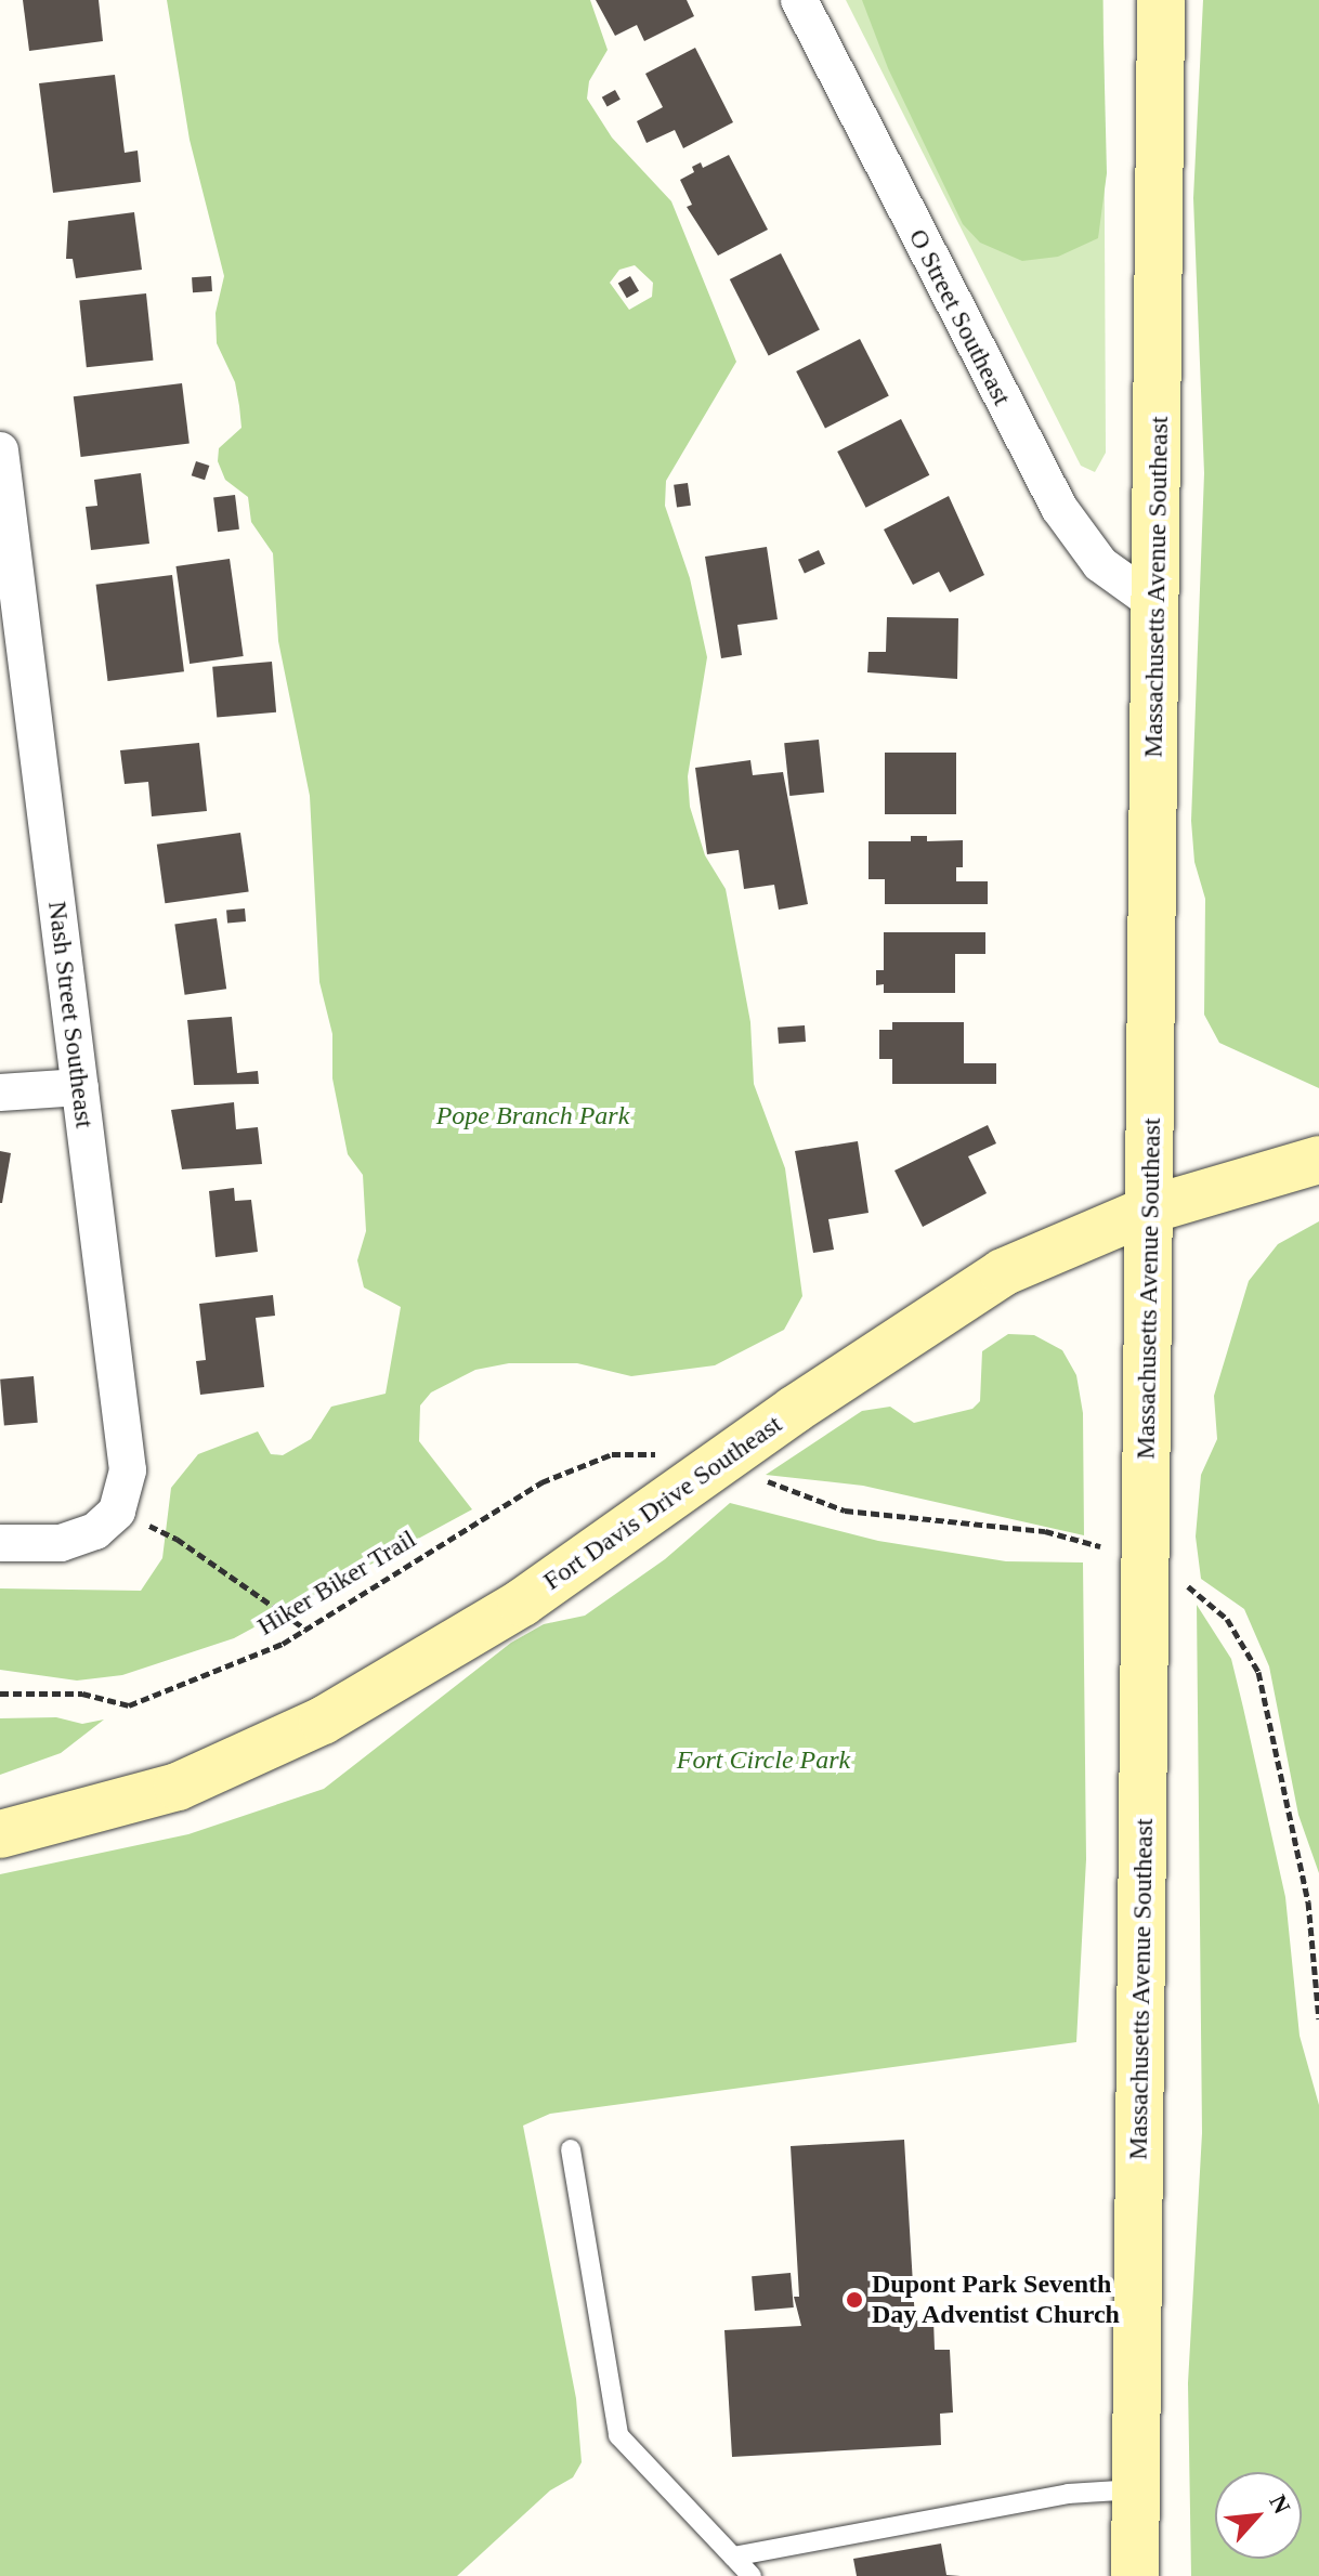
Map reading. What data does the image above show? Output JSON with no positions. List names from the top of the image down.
{
  "streets": {
    "street": [
      "O Street Southeast",
      "Massachusetts Avenue Southeast",
      "Nash Street Southeast",
      "Fort Davis Drive Southeast"
    ],
    "path": ["Hiker Biker Trail"]
  },
  "crossings": [
    ["O Street Southeast", "Massachusetts Avenue Southeast"],
    ["Massachusetts Avenue Southeast", "Fort Davis Drive Southeast"]
  ],
  "parks": ["Pope Branch Park", "Fort Circle Park"],
  "places": ["Dupont Park Seventh Day Adventist Church"],
  "north": "top right"
}
